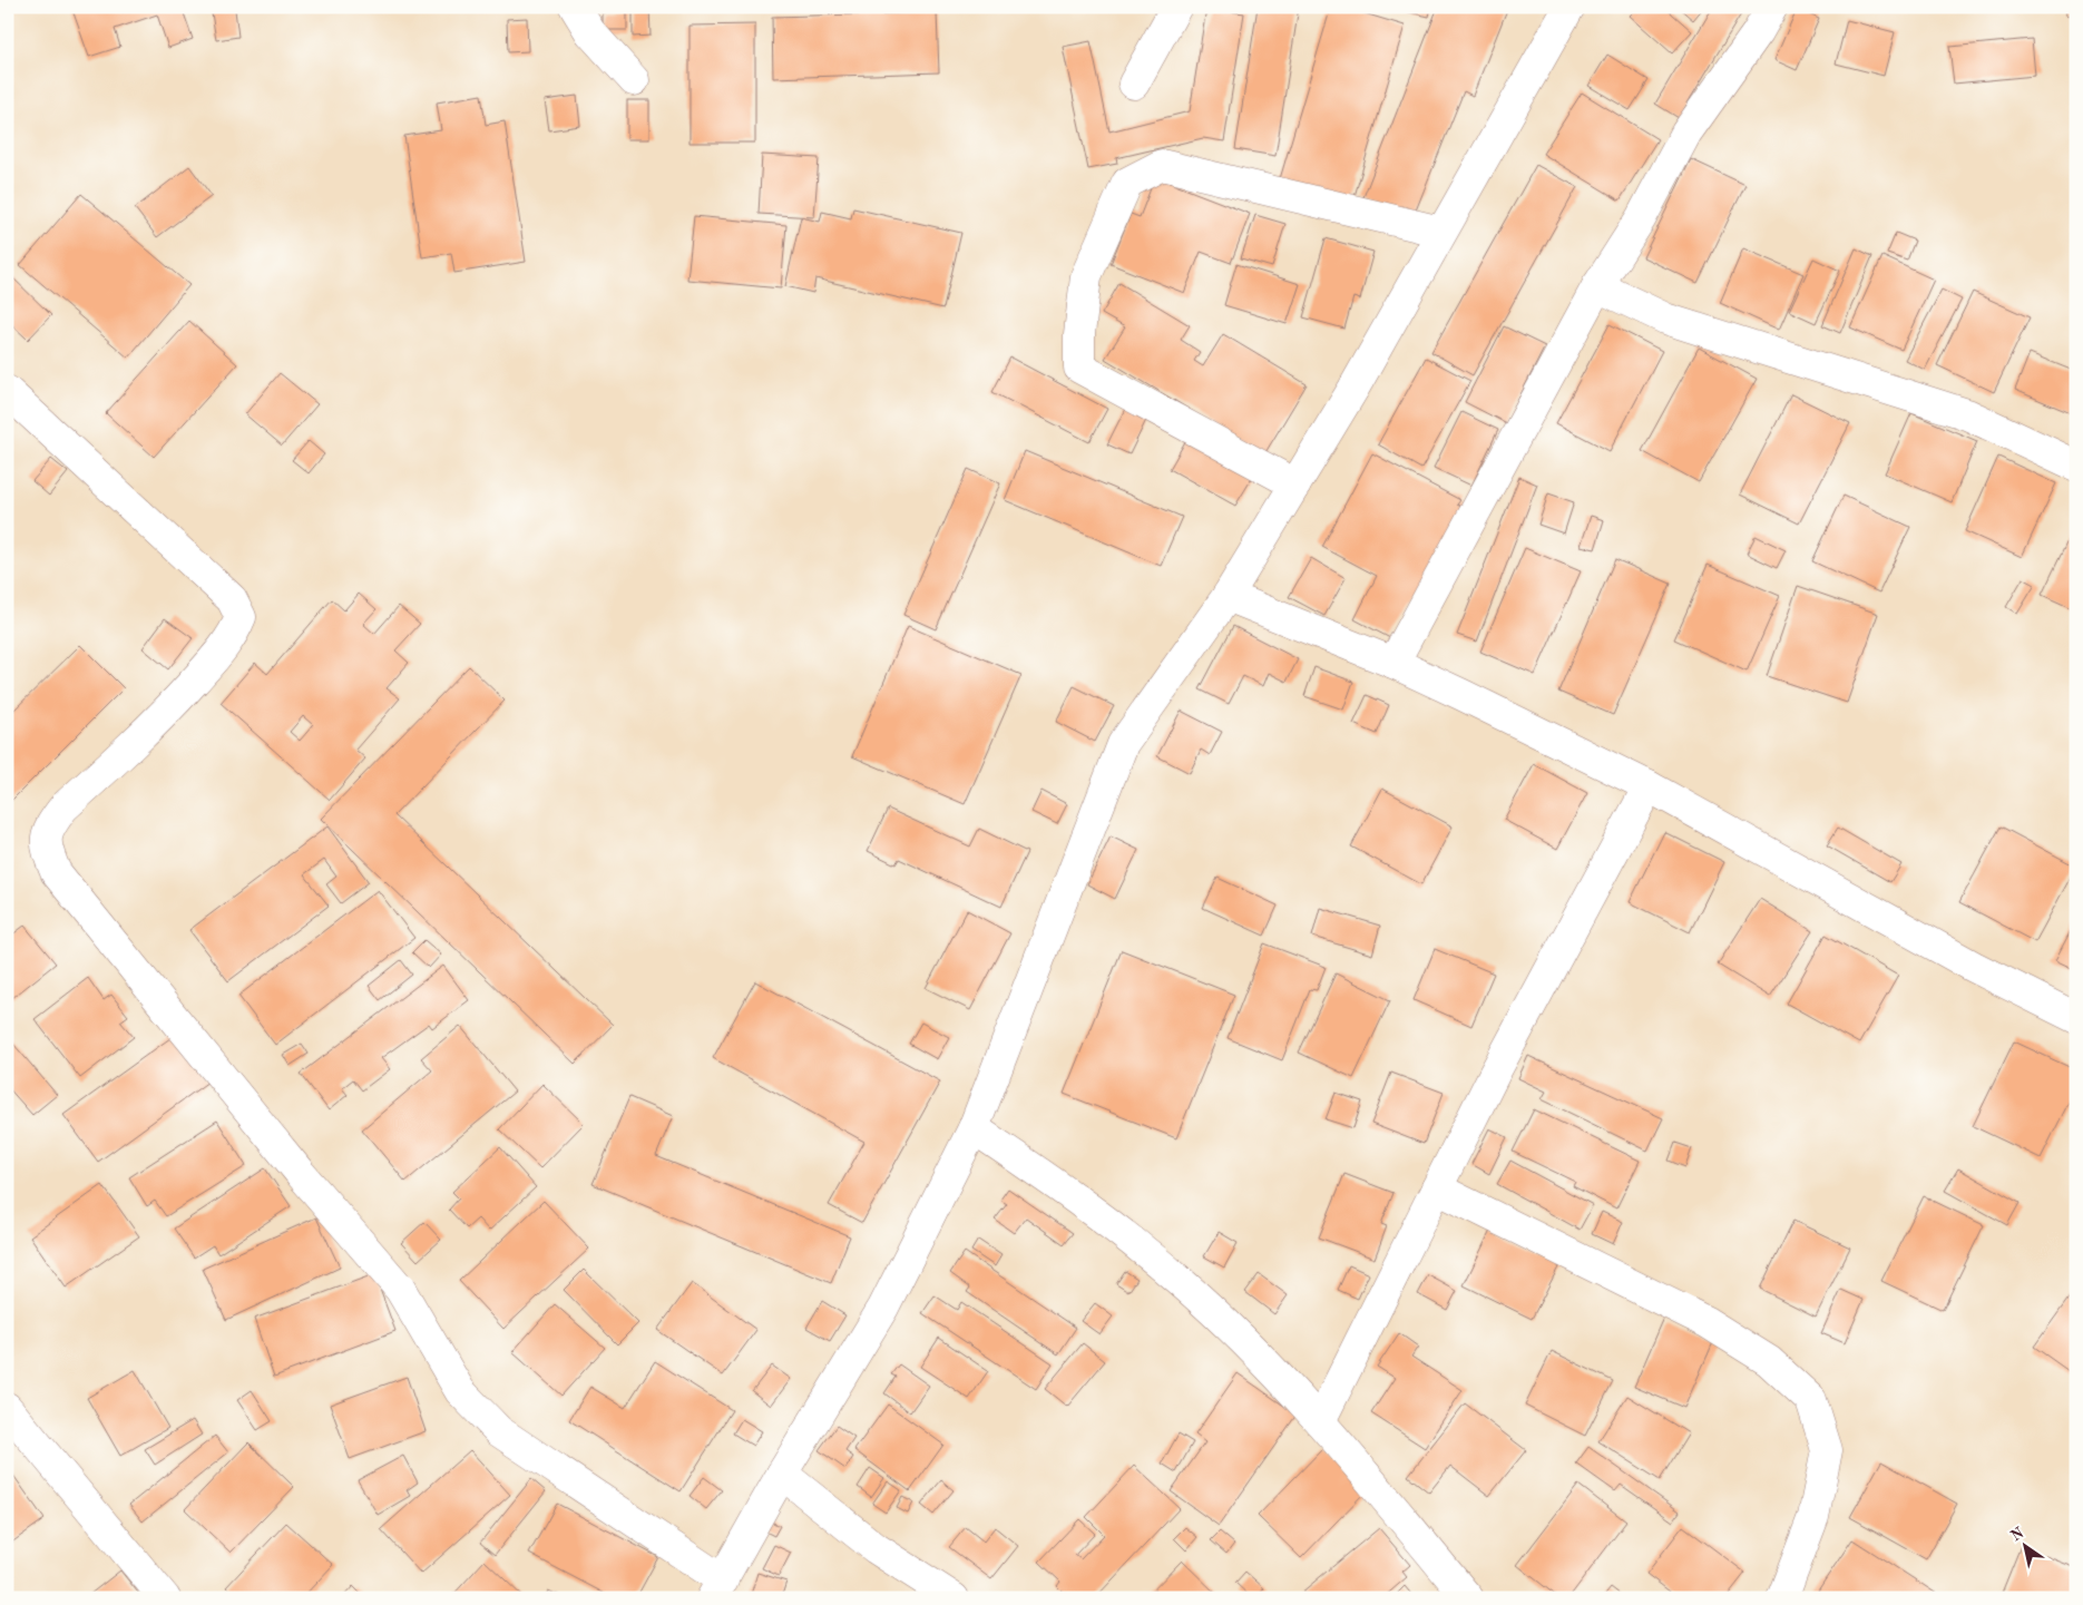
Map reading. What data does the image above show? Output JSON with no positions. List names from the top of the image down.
{
  "north": "top left"
}
